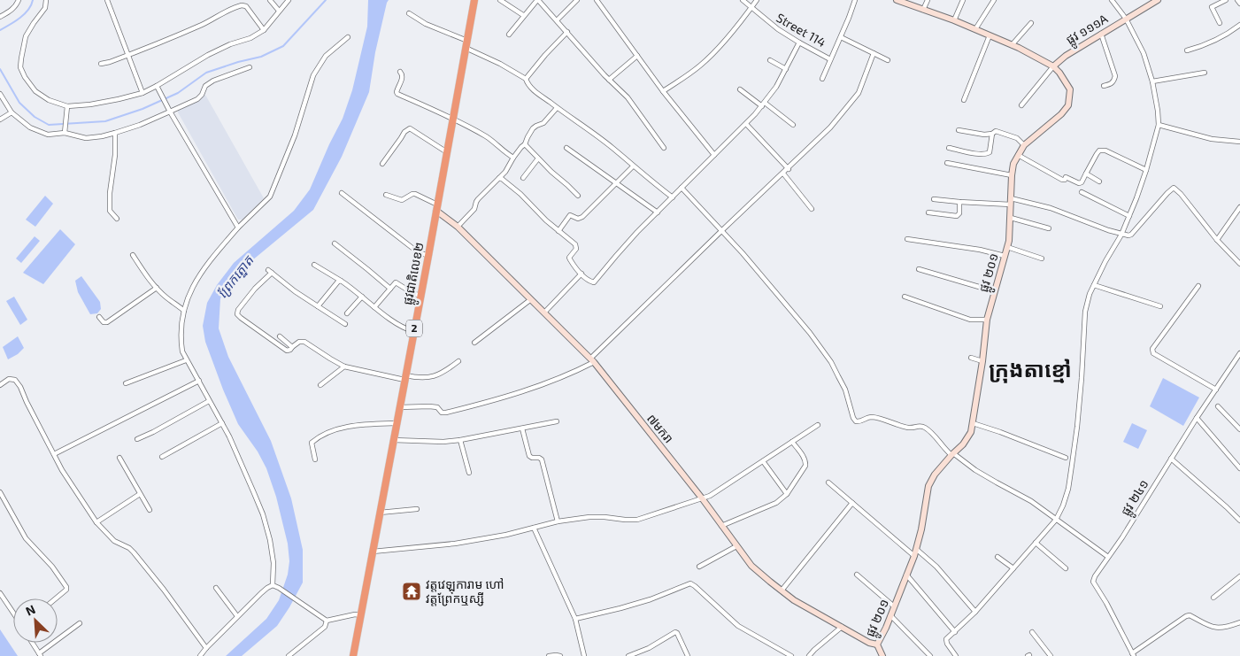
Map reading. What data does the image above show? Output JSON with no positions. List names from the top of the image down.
{
  "streets": {
    "highway": ["ផ្លូវជាតិលេខ២", "2"],
    "street": [
      "ផ្លូវ ១១១A",
      "Street 114",
      "ផ្លូវ ២០១",
      "៧មករា",
      "ផ្លូវ ២៤១"
    ]
  },
  "crossings": [
    ["ផ្លូវ ១១១A", "ផ្លូវ ២០១"],
    ["ផ្លូវ ២០១", "៧មករា"],
    ["ផ្លូវជាតិលេខ២", "៧មករា"]
  ],
  "districts": ["ក្រុងតាខ្មៅ"],
  "water": ["ព្រែកត្នោត"],
  "places": {
    "temple": ["វត្តវេឡុការាម ហៅ វត្តព្រែកឬស្សី"]
  },
  "north": "top left"
}
